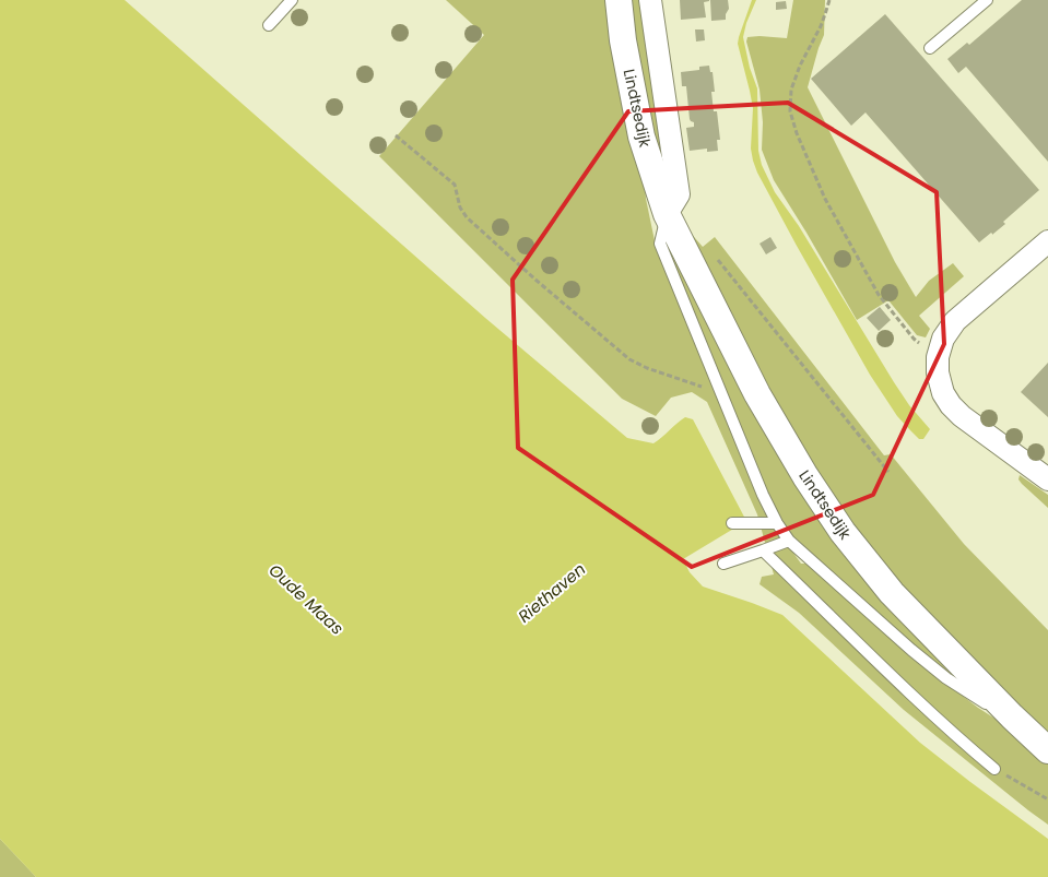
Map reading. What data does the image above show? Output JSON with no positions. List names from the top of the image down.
{
  "streets": {
    "street": ["Lindtsedijk"]
  },
  "water": ["Riethaven", "Oude Maas"]
}
